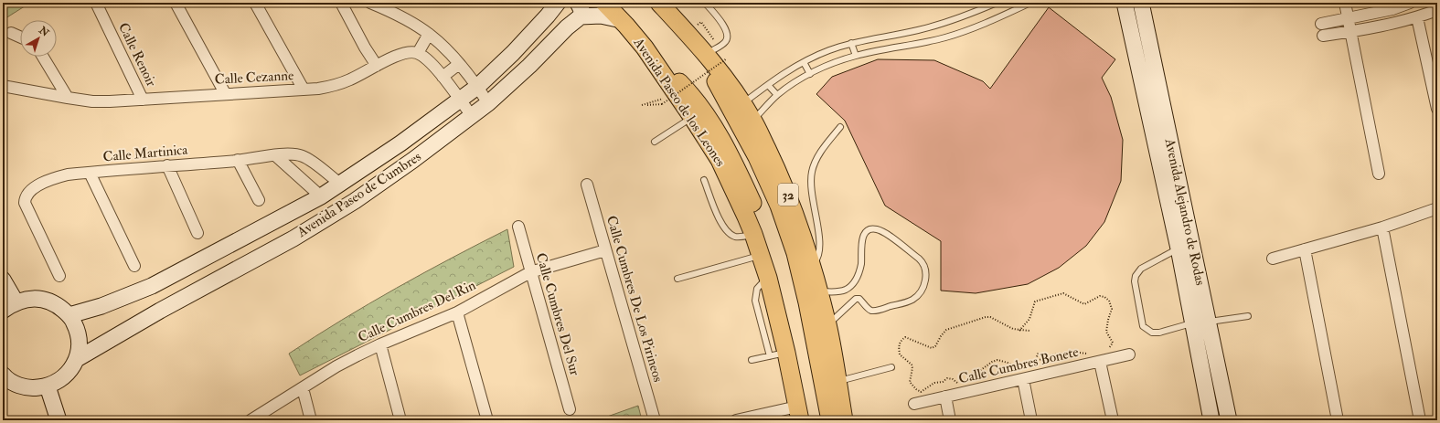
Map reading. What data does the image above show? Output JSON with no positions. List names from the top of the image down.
{
  "streets": {
    "main road": ["Avenida Paseo de los Leones", "32"],
    "street": [
      "Calle Renoir",
      "Calle Cezanne",
      "Calle Martinica",
      "Avenida Paseo de Cumbres",
      "Avenida Alejandro de Rodas",
      "Calle Cumbres De Los Pirineos",
      "Calle Cumbres Del Rin",
      "Calle Cumbres Del Sur",
      "Calle Cumbres Bonete"
    ]
  },
  "crossings": [
    ["Calle Renoir", "Calle Cezanne"],
    ["Avenida Paseo de los Leones", "Avenida Paseo de Cumbres"],
    ["Calle Martinica", "Avenida Paseo de Cumbres"],
    ["Calle Cumbres De Los Pirineos", "Calle Cumbres Del Rin"],
    ["Calle Cumbres Del Rin", "Calle Cumbres Del Sur"]
  ],
  "north": "top right"
}
